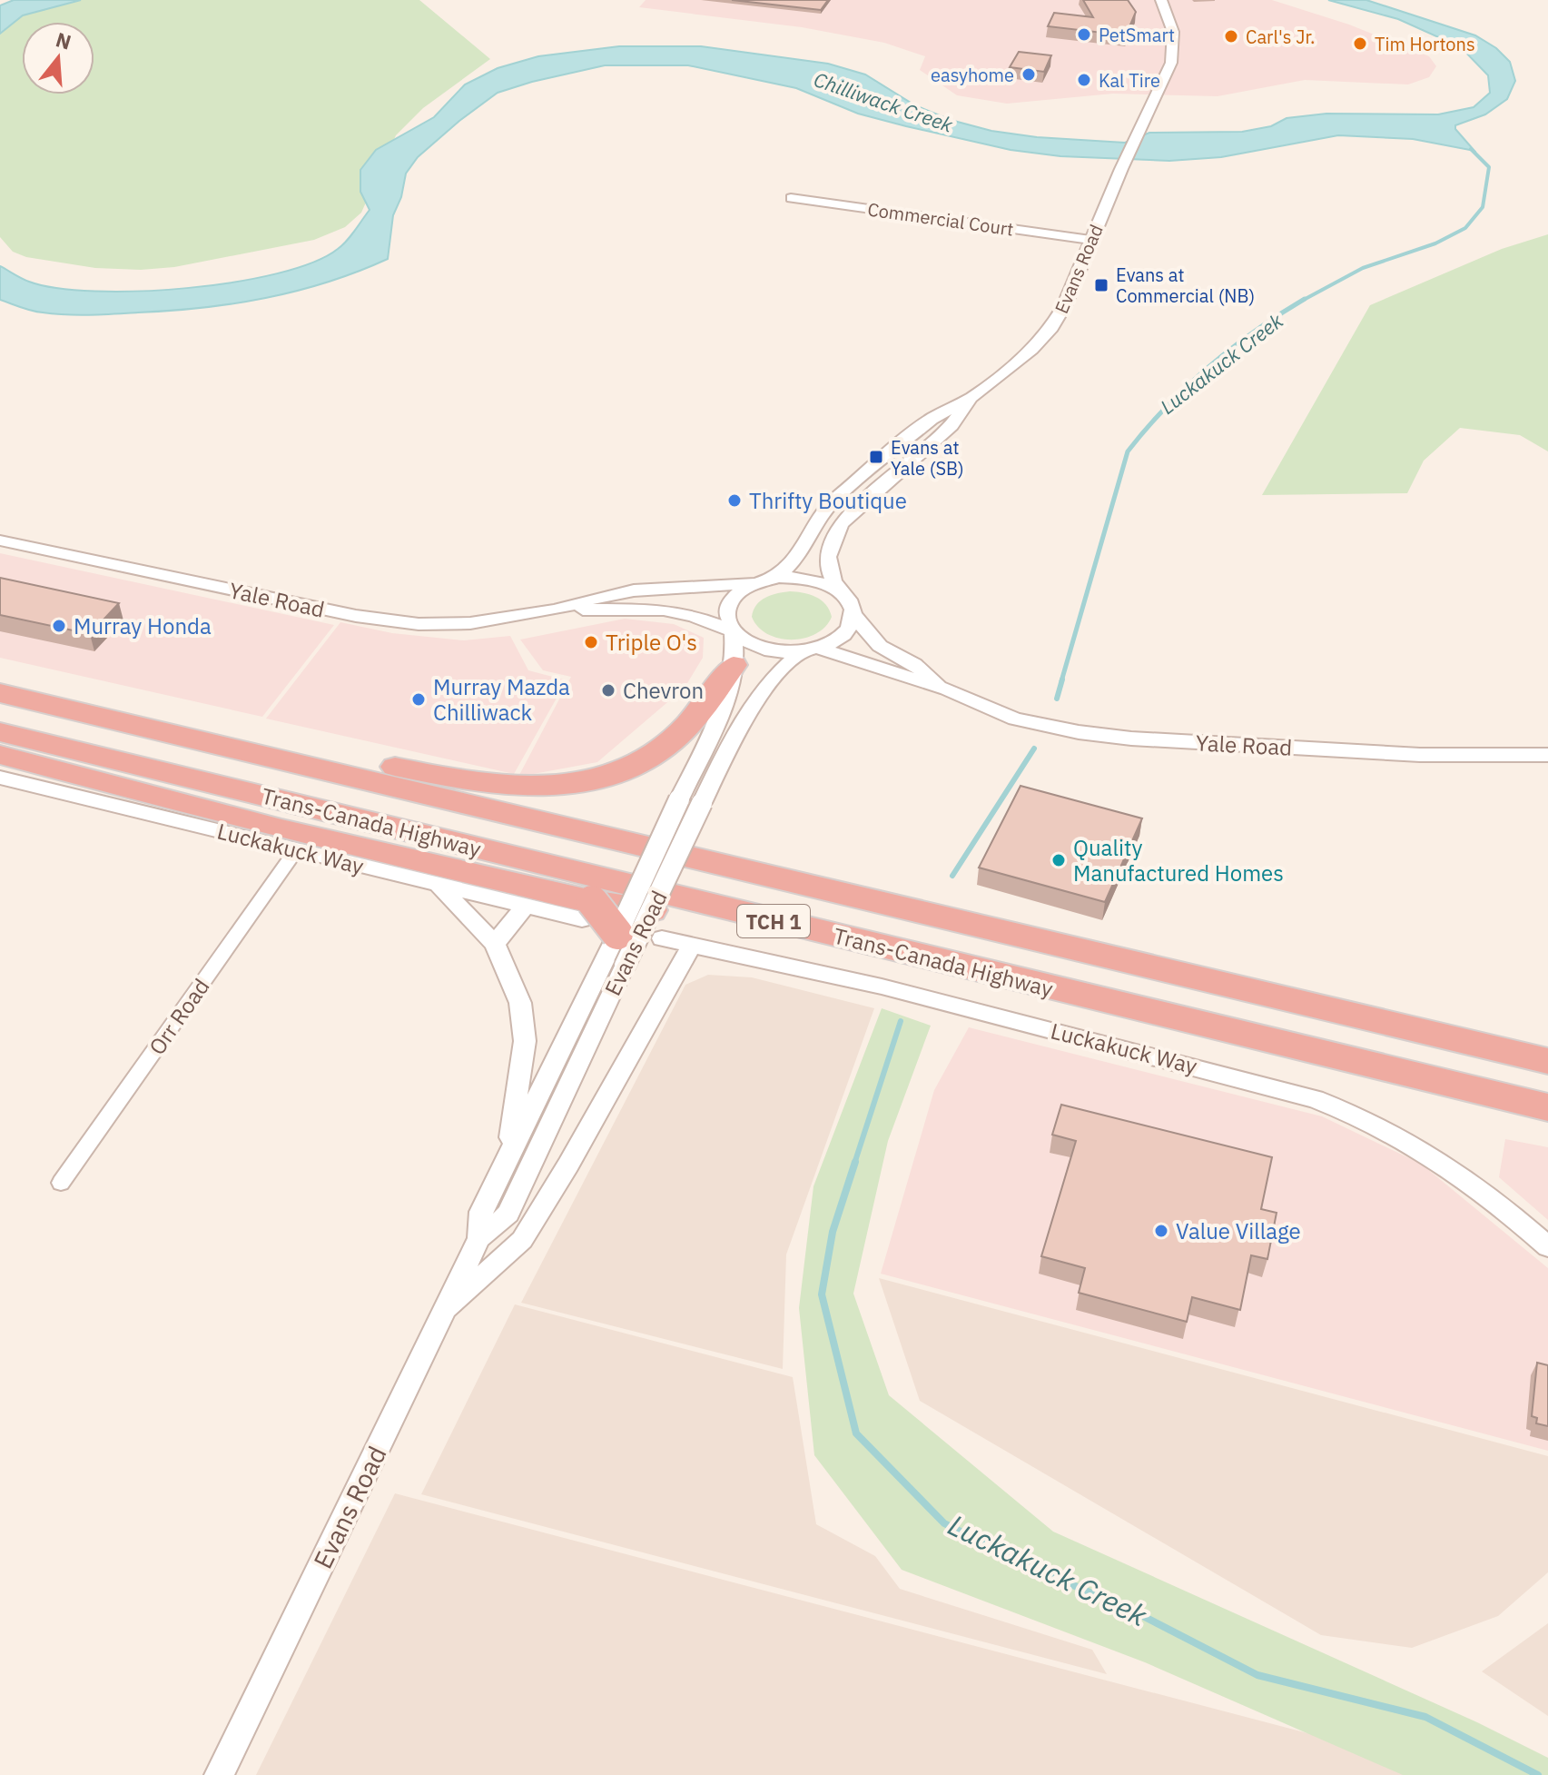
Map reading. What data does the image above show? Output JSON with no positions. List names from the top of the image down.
{
  "streets": {
    "highway": ["Trans-Canada Highway", "TCH 1"],
    "street": [
      "Commercial Court",
      "Evans Road",
      "Yale Road",
      "Luckakuck Way",
      "Orr Road"
    ]
  },
  "crossings": [
    ["Commercial Court", "Evans Road"],
    ["Evans Road", "Yale Road"],
    ["Evans Road", "Luckakuck Way"],
    ["Luckakuck Way", "Orr Road"]
  ],
  "water": ["Chilliwack Creek", "Luckakuck Creek"],
  "places": {
    "other": [
      "PetSmart",
      "Carl's Jr.",
      "Tim Hortons",
      "easyhome",
      "Kal Tire",
      "Thrifty Boutique",
      "Murray Honda",
      "Triple O's",
      "Chevron",
      "Murray Mazda Chilliwack",
      "Quality Manufactured Homes",
      "Value Village"
    ],
    "transit": ["Evans at Commercial (NB)", "Evans at Yale (SB)"]
  },
  "north": "top"
}
